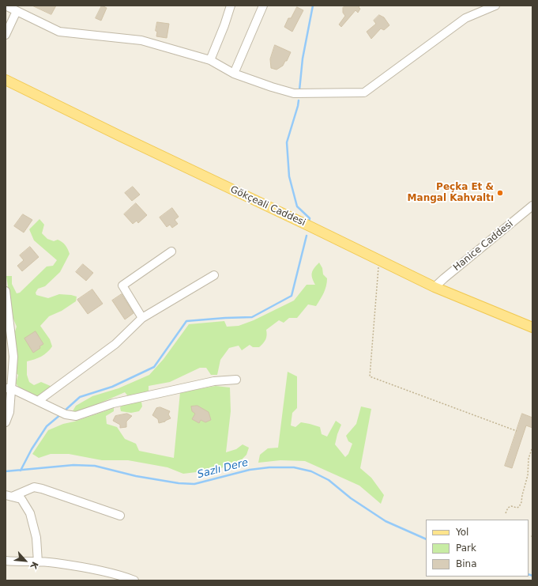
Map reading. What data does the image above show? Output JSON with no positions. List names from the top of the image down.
{
  "streets": {
    "main road": ["Gökçeali Caddesi"],
    "street": ["Hanice Caddesi"]
  },
  "crossings": [
    ["Gökçeali Caddesi", "Hanice Caddesi"]
  ],
  "water": ["Sazlı Dere"],
  "places": ["Peçka Et & Mangal Kahvaltı"],
  "legend": ["Yol", "Park", "Bina"],
  "north": "bottom right"
}
